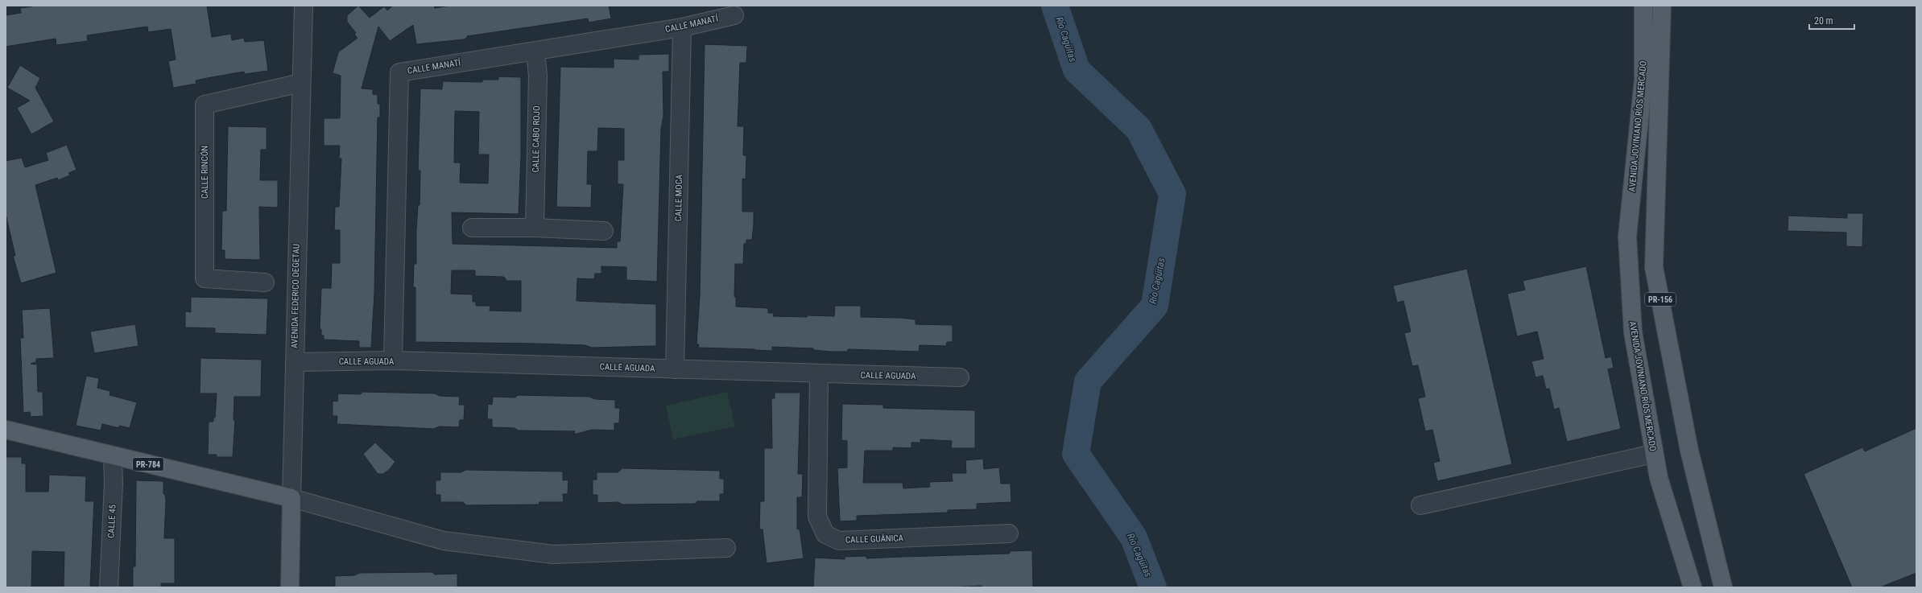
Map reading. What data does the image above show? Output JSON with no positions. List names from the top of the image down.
{
  "streets": {
    "main road": [
      "AVENIDA JOVINIANO RÍOS MERCADO",
      "AVENIDA FEDERICO DEGETAU",
      "PR-156",
      "PR-784"
    ],
    "street": [
      "CALLE MANATÍ",
      "CALLE CABO ROJO",
      "CALLE RINCÓN",
      "CALLE MOCA",
      "CALLE AGUADA",
      "CALLE 45",
      "CALLE GUÁNICA"
    ]
  },
  "crossings": [
    ["CALLE MANATÍ", "CALLE CABO ROJO"],
    ["CALLE MANATÍ", "CALLE MOCA"],
    ["CALLE MANATÍ", "CALLE AGUADA"],
    ["CALLE RINCÓN", "AVENIDA FEDERICO DEGETAU"],
    ["CALLE MOCA", "CALLE AGUADA"],
    ["AVENIDA FEDERICO DEGETAU", "CALLE AGUADA"],
    ["AVENIDA FEDERICO DEGETAU", "PR-784"],
    ["CALLE AGUADA", "CALLE GUÁNICA"],
    ["PR-784", "CALLE 45"]
  ],
  "water": ["Río Cagüitas"],
  "scale_bar": "20 m"
}
